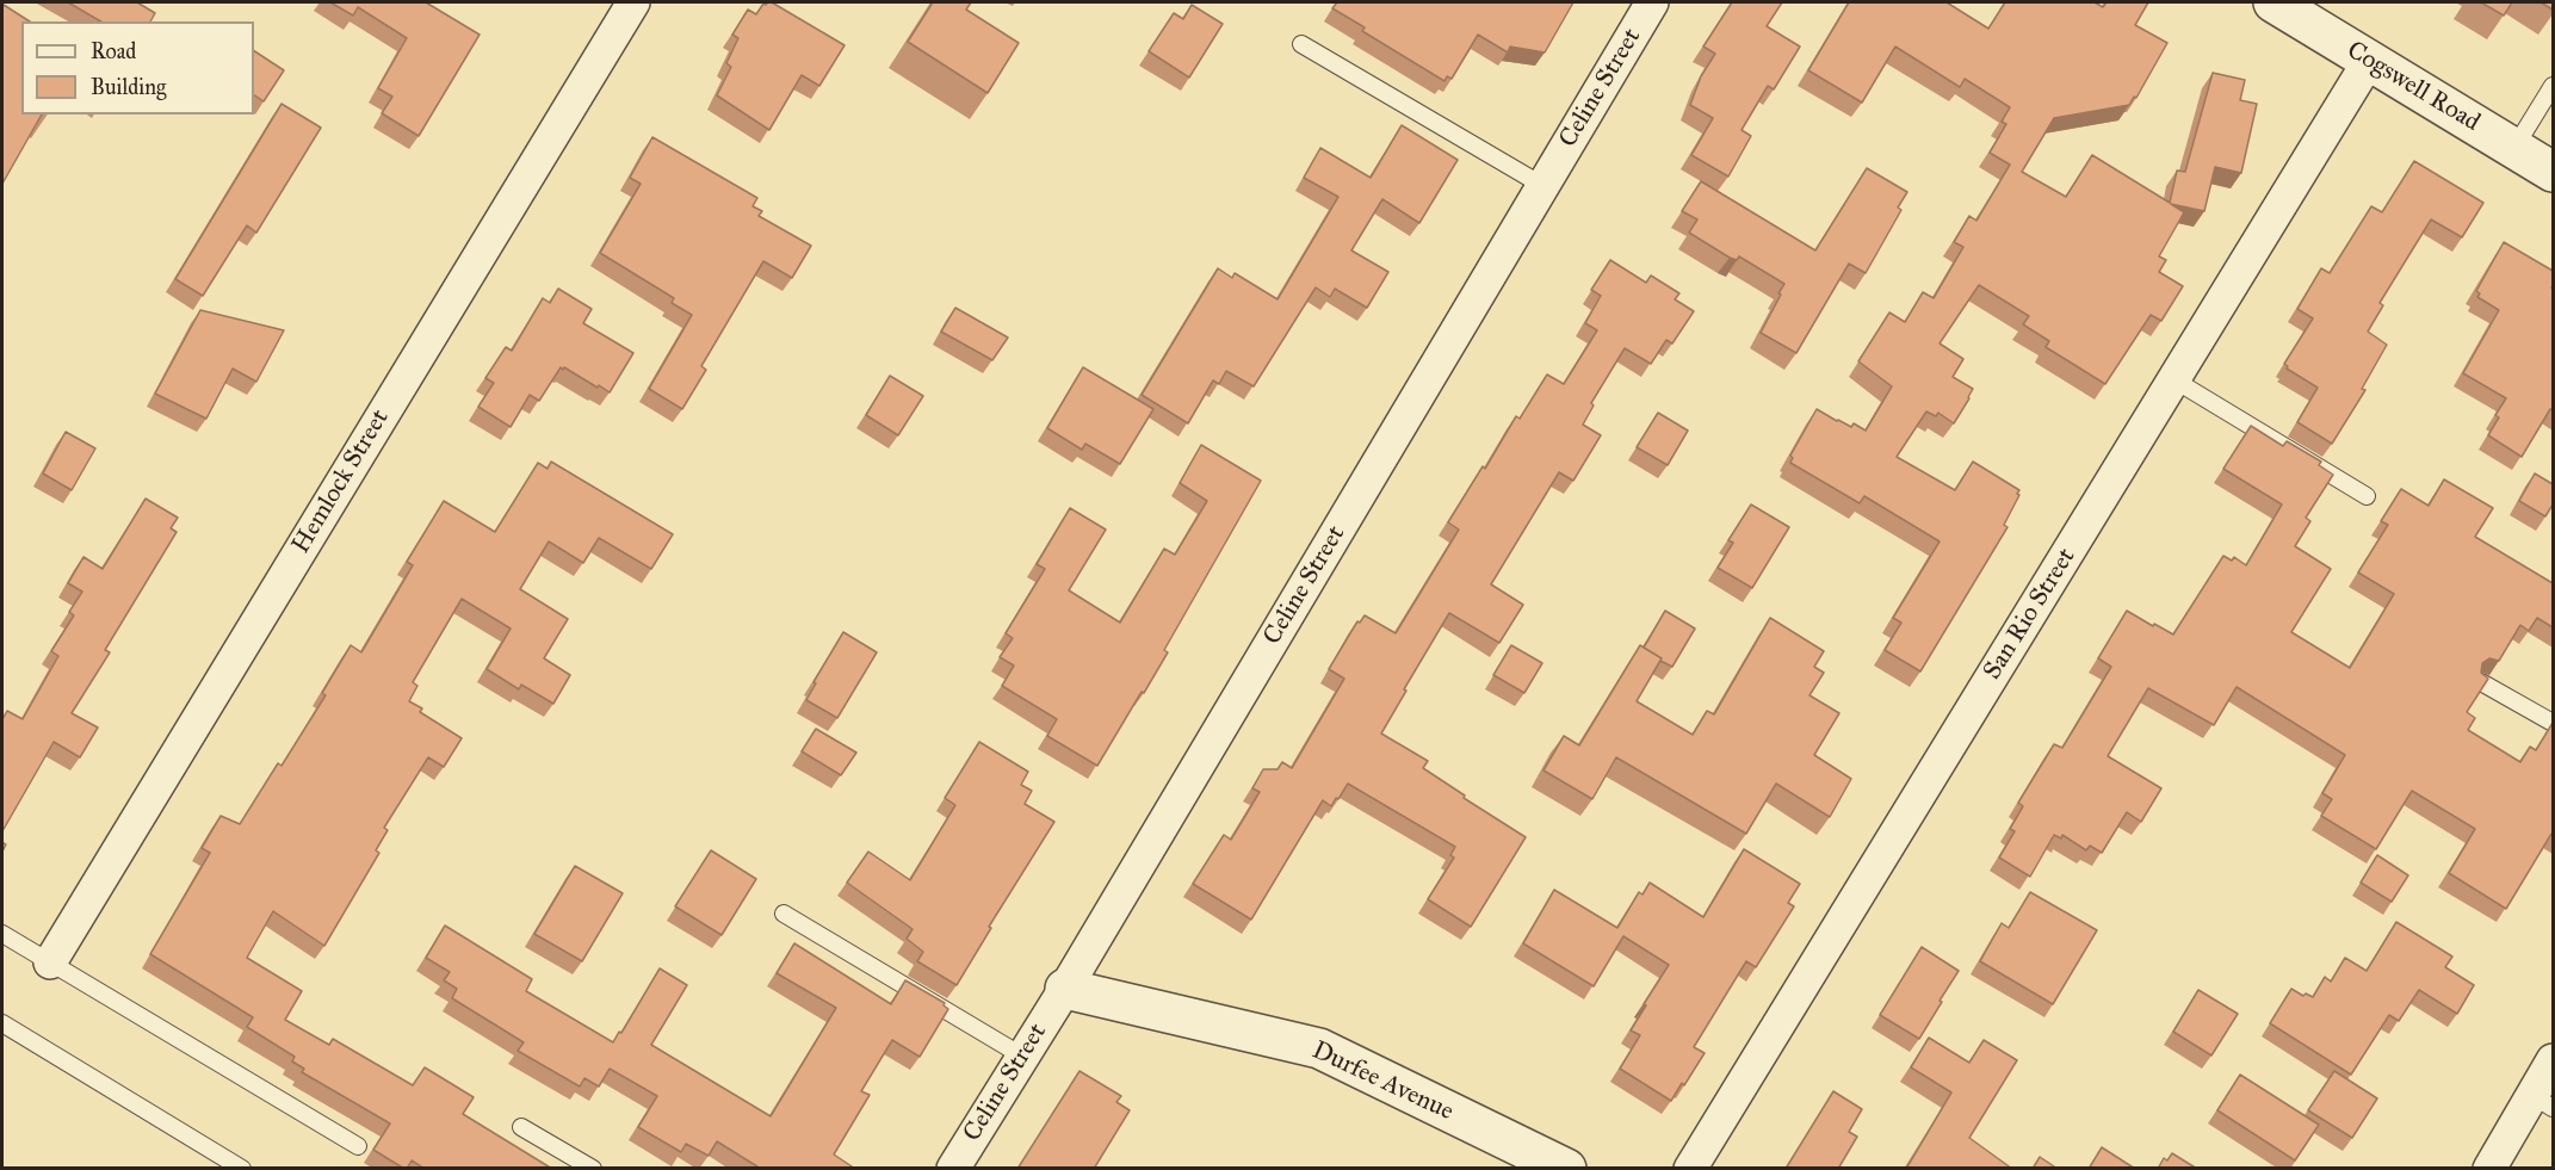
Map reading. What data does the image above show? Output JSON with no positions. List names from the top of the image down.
{
  "streets": {
    "street": [
      "Cogswell Road",
      "Celine Street",
      "Hemlock Street",
      "San Rio Street",
      "Durfee Avenue"
    ]
  },
  "crossings": [
    ["Cogswell Road", "San Rio Street"],
    ["Celine Street", "Durfee Avenue"]
  ],
  "legend": ["Road", "Building"]
}
